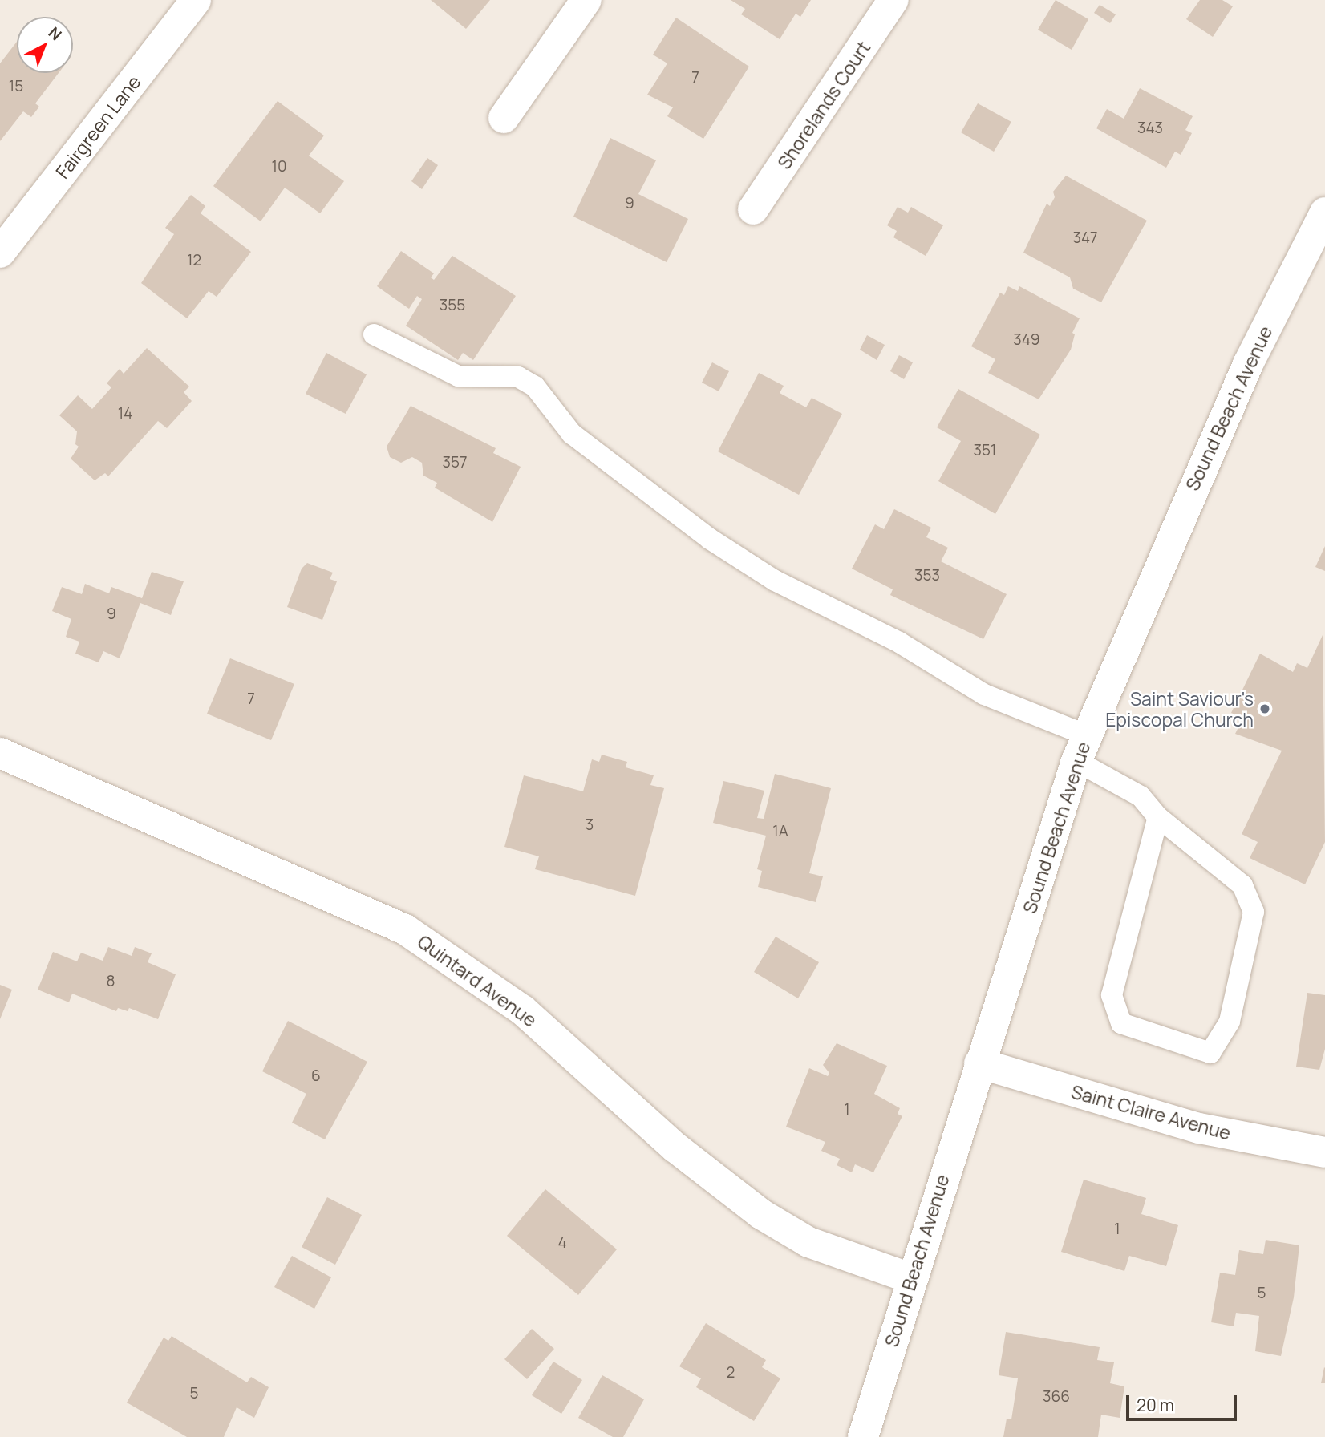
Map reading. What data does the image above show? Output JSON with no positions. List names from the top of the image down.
{
  "streets": {
    "street": [
      "Shorelands Court",
      "Fairgreen Lane",
      "Sound Beach Avenue",
      "Quintard Avenue",
      "Saint Claire Avenue"
    ]
  },
  "crossings": [
    ["Sound Beach Avenue", "Quintard Avenue"],
    ["Sound Beach Avenue", "Saint Claire Avenue"]
  ],
  "places": ["Saint Saviour's Episcopal Church"],
  "house_numbers": [
    "7",
    "15",
    "343",
    "10",
    "9",
    "347",
    "12",
    "355",
    "349",
    "14",
    "351",
    "357",
    "353",
    "9",
    "7",
    "3",
    "1A",
    "8",
    "6",
    "1",
    "1",
    "4",
    "5",
    "2",
    "5",
    "366"
  ],
  "scale_bar": "20 m",
  "north": "top right"
}
